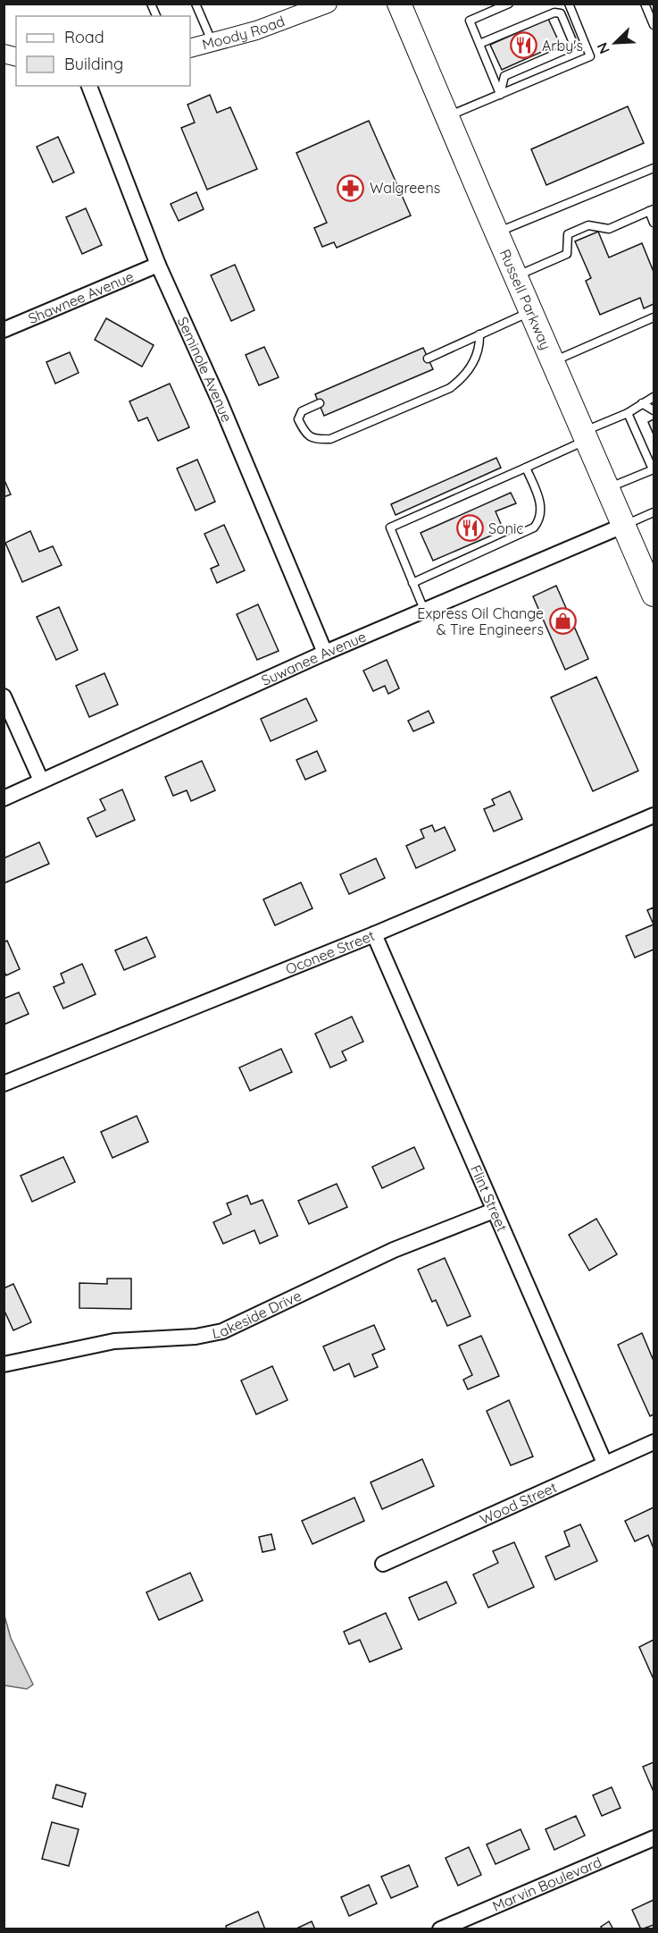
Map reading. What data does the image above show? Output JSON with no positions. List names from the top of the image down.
{
  "streets": {
    "main road": ["Russell Parkway"],
    "street": [
      "Moody Road",
      "Shawnee Avenue",
      "Seminole Avenue",
      "Suwanee Avenue",
      "Oconee Street",
      "Flint Street",
      "Lakeside Drive",
      "Wood Street",
      "Marvin Boulevard"
    ]
  },
  "crossings": [
    ["Shawnee Avenue", "Seminole Avenue"],
    ["Russell Parkway", "Suwanee Avenue"],
    ["Seminole Avenue", "Suwanee Avenue"],
    ["Oconee Street", "Flint Street"],
    ["Flint Street", "Lakeside Drive"],
    ["Flint Street", "Wood Street"]
  ],
  "places": {
    "restaurant": ["Arby's", "Sonic"],
    "pharmacy": ["Walgreens"],
    "shop": ["Express Oil Change & Tire Engineers"]
  },
  "legend": ["Road", "Building"],
  "north": "bottom left"
}
